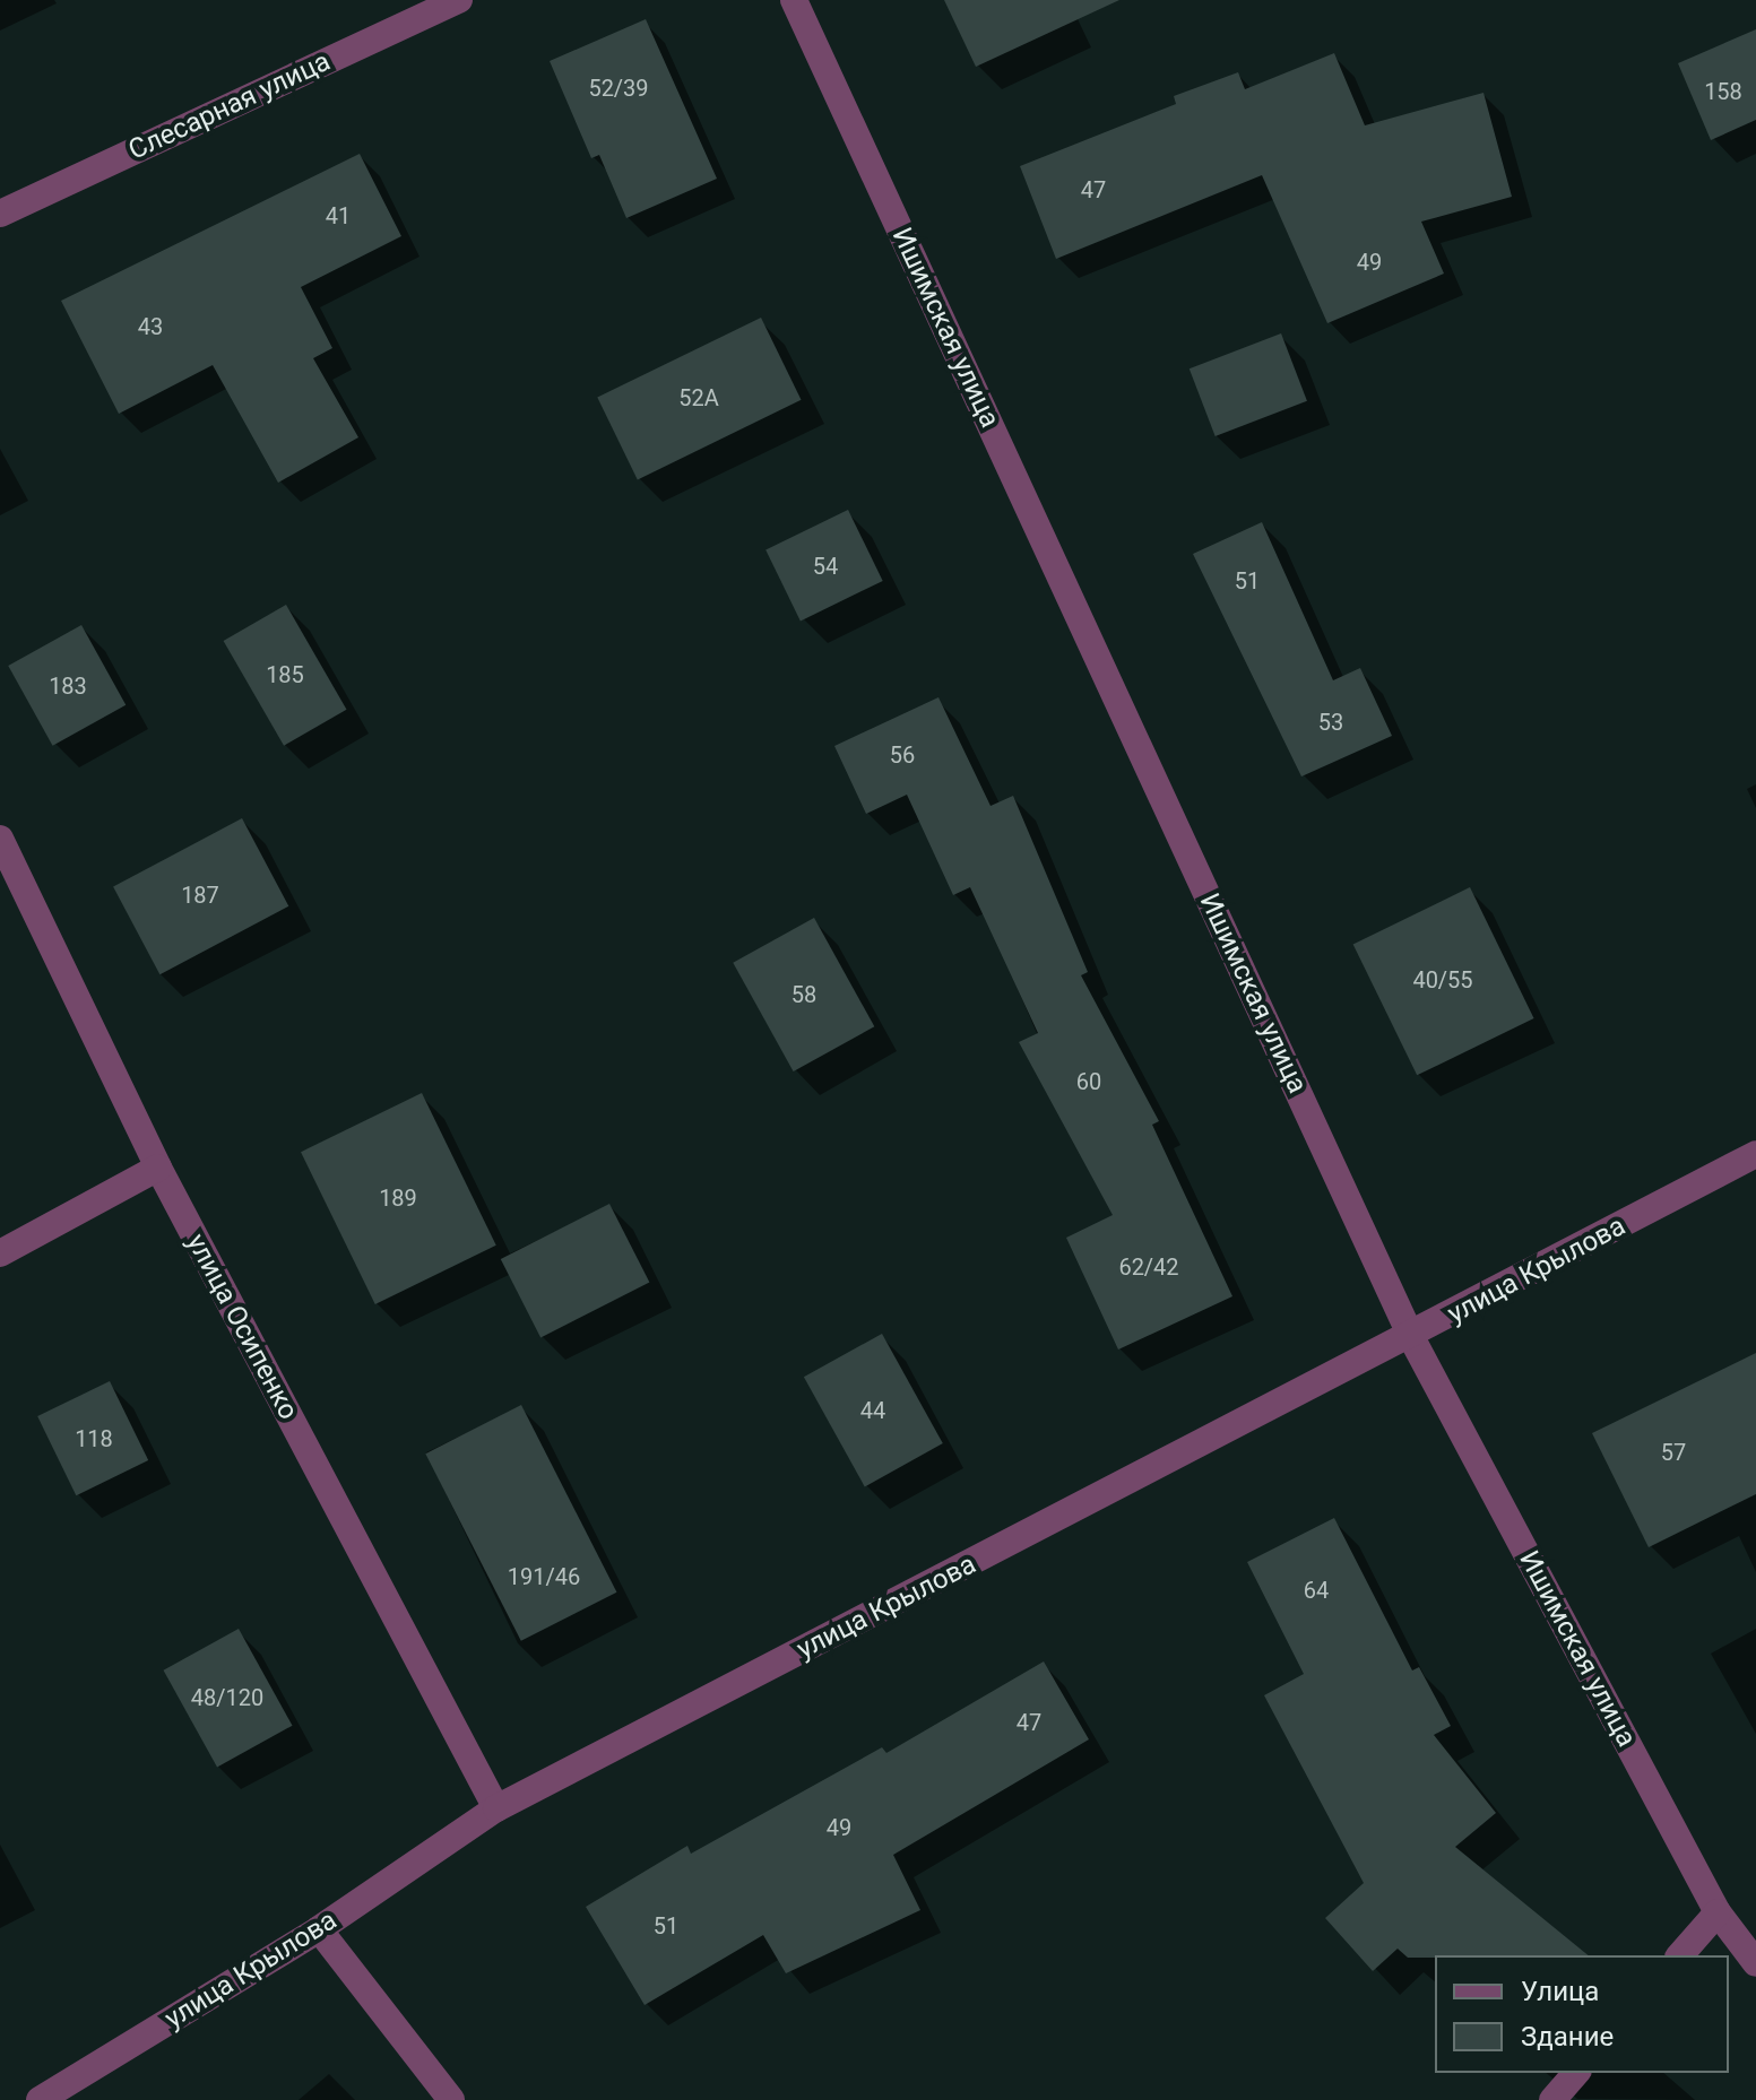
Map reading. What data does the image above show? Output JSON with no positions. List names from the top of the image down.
{
  "streets": {
    "street": [
      "Слесарная улица",
      "Ишимская улица",
      "улица Крылова",
      "улица Осипенко"
    ]
  },
  "crossings": [
    ["Ишимская улица", "улица Крылова"],
    ["улица Крылова", "улица Осипенко"]
  ],
  "house_numbers": [
    "52/39",
    "158",
    "47",
    "41",
    "49",
    "43",
    "52А",
    "54",
    "51",
    "185",
    "183",
    "53",
    "56",
    "187",
    "40/55",
    "58",
    "60",
    "189",
    "62/42",
    "44",
    "118",
    "57",
    "191/46",
    "64",
    "48/120",
    "47",
    "49",
    "51"
  ],
  "legend": ["Улица", "Здание"]
}
